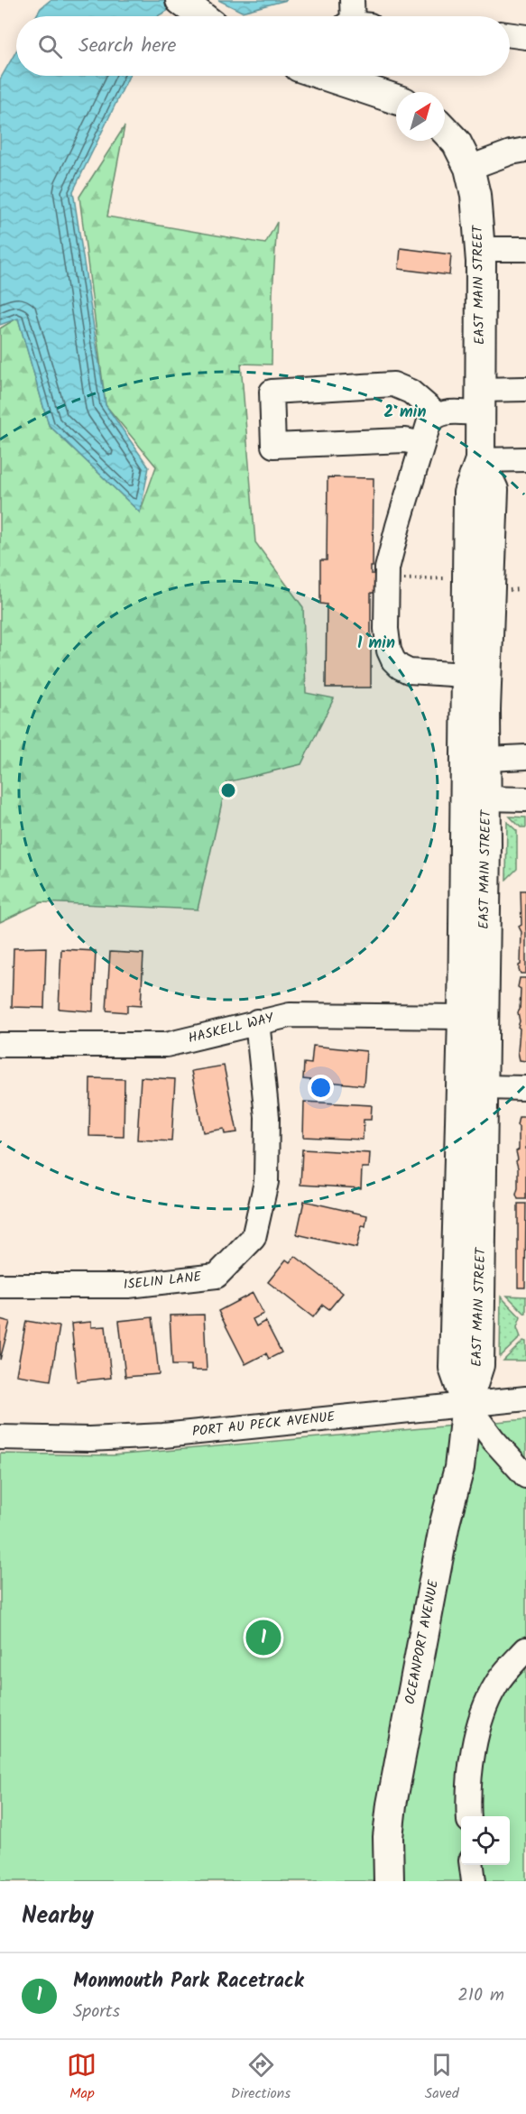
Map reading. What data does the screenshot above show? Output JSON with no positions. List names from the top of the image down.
{
  "streets": {
    "main road": ["EAST MAIN STREET", "OCEANPORT AVENUE"],
    "street": ["HASKELL WAY", "ISELIN LANE", "PORT AU PECK AVENUE"]
  },
  "crossings": [
    ["EAST MAIN STREET", "HASKELL WAY"],
    ["EAST MAIN STREET", "PORT AU PECK AVENUE"],
    ["EAST MAIN STREET", "OCEANPORT AVENUE"],
    ["HASKELL WAY", "ISELIN LANE"],
    ["PORT AU PECK AVENUE", "OCEANPORT AVENUE"]
  ],
  "north": "top right",
  "page": {
    "search": "Search here",
    "pins": "1",
    "heading": "Nearby",
    "list": [
      {
        "mark": "1",
        "name": "Monmouth Park Racetrack",
        "note": "Sports",
        "value": "210 m"
      }
    ],
    "nav": ["Map", "Directions", "Saved"]
  },
  "rings": ["2 min", "1 min"]
}
